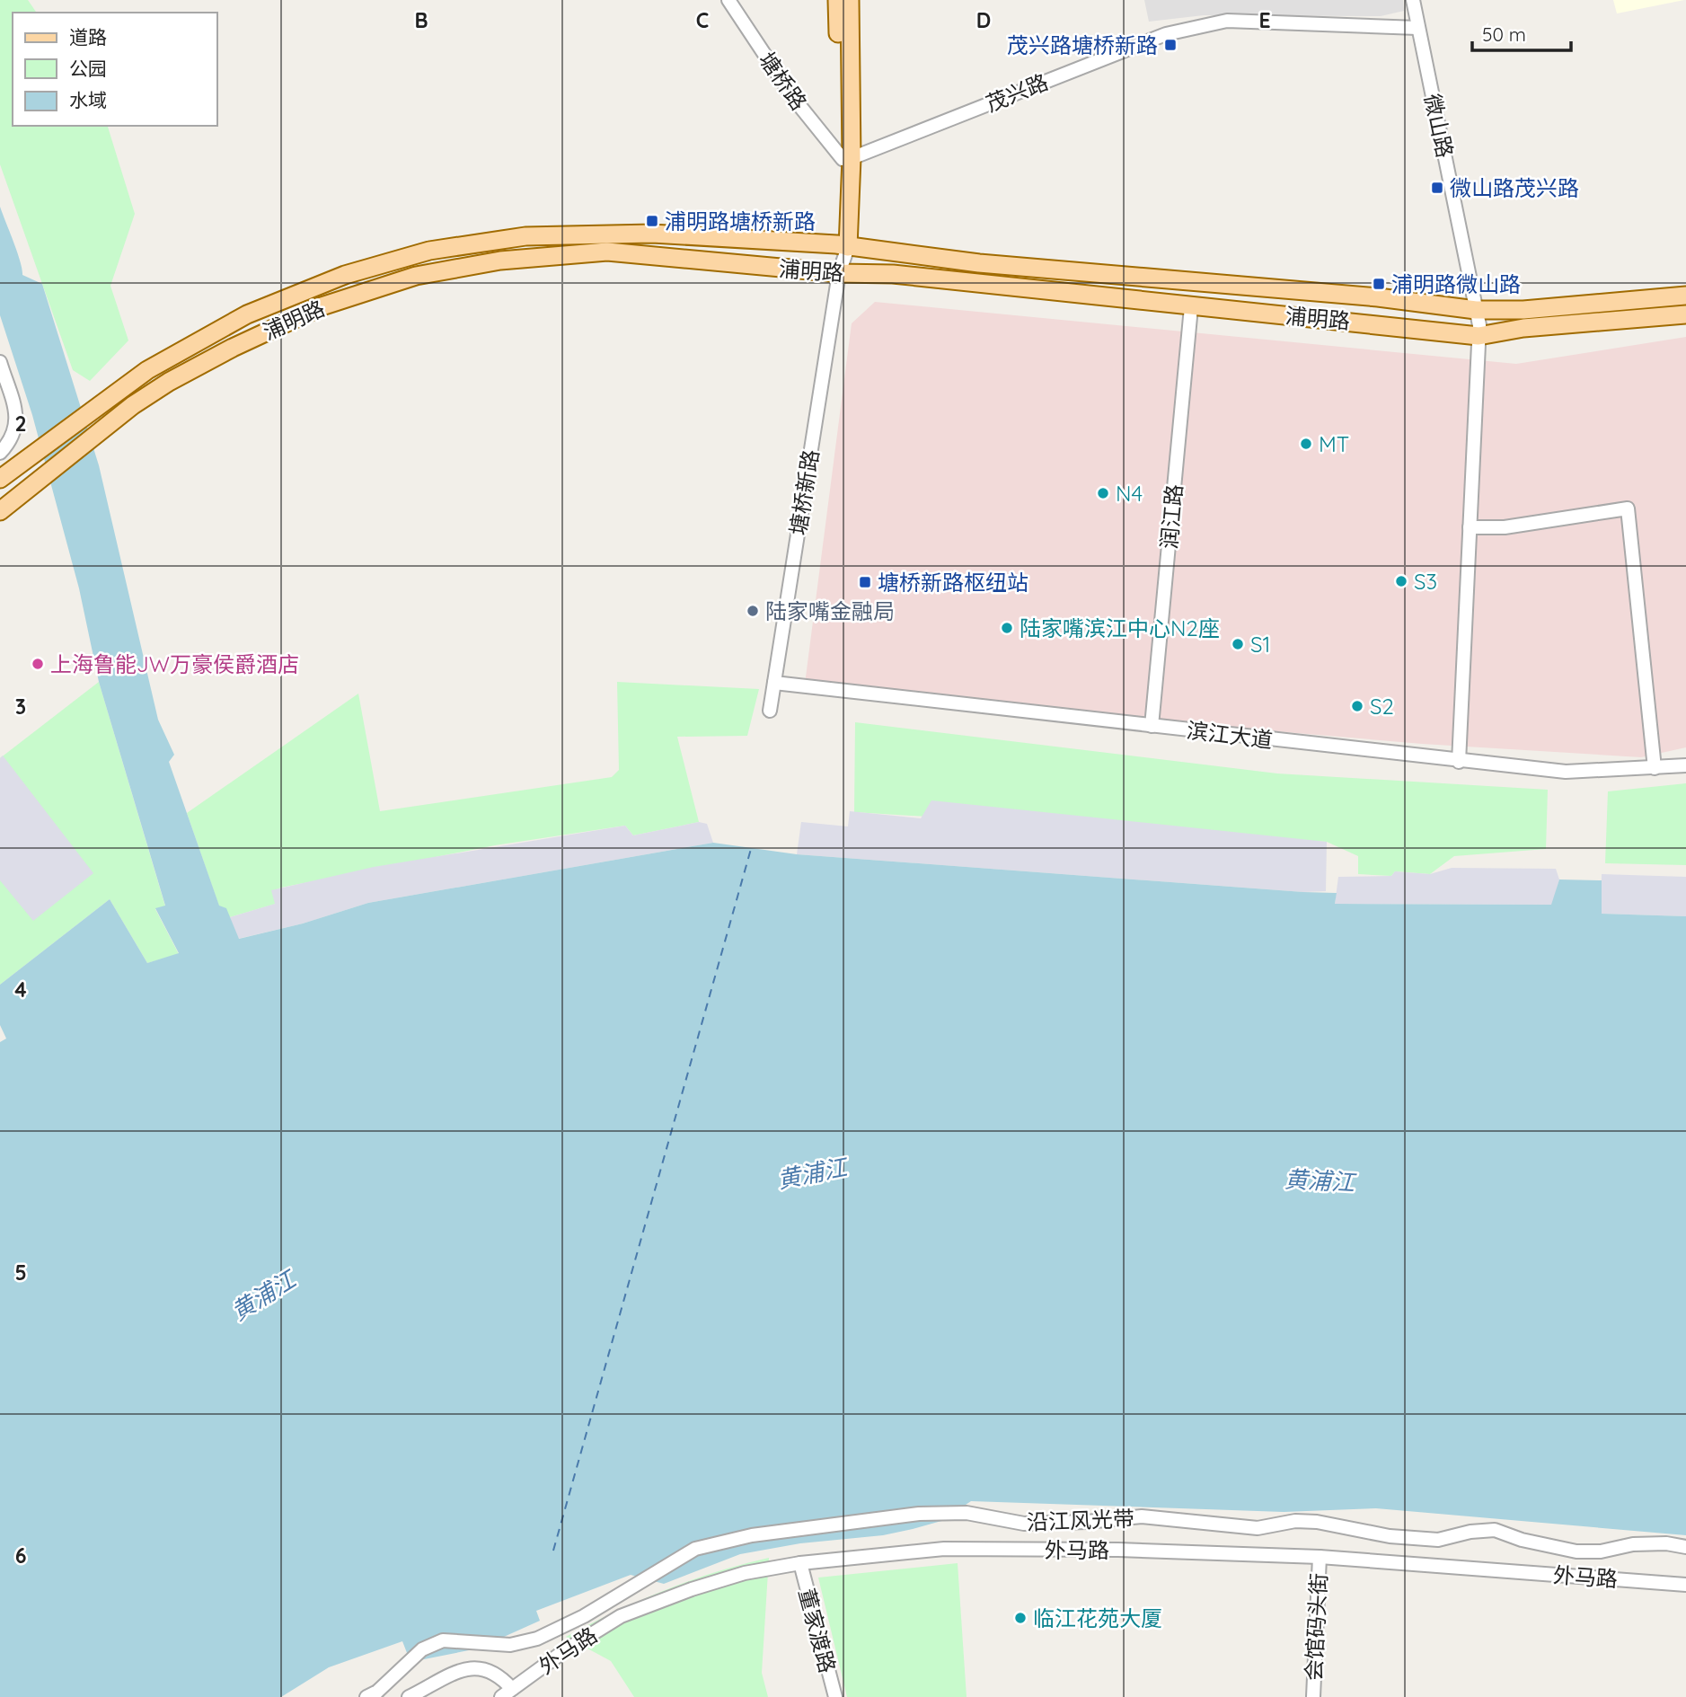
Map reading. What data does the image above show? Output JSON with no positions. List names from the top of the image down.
{
  "streets": {
    "main road": ["浦明路", "塘桥新路"],
    "street": [
      "塘桥路",
      "茂兴路",
      "微山路",
      "润江路",
      "滨江大道",
      "沿江风光带",
      "外马路",
      "会馆码头街",
      "董家渡路"
    ]
  },
  "crossings": [
    ["塘桥路", "茂兴路"],
    ["塘桥路", "塘桥新路"],
    ["茂兴路", "微山路"],
    ["茂兴路", "塘桥新路"],
    ["微山路", "浦明路"],
    ["微山路", "滨江大道"],
    ["浦明路", "塘桥新路"],
    ["浦明路", "润江路"],
    ["塘桥新路", "滨江大道"],
    ["润江路", "滨江大道"],
    ["外马路", "会馆码头街"],
    ["外马路", "董家渡路"]
  ],
  "water": ["黄浦江"],
  "places": {
    "transit": [
      "茂兴路塘桥新路",
      "微山路茂兴路",
      "浦明路塘桥新路",
      "浦明路微山路",
      "塘桥新路枢纽站"
    ],
    "other": [
      "MT",
      "N4",
      "S3",
      "陆家嘴金融局",
      "陆家嘴滨江中心N2座",
      "S1",
      "上海鲁能JW万豪侯爵酒店",
      "S2",
      "临江花苑大厦"
    ]
  },
  "legend": ["道路", "公园", "水域"],
  "scale_bar": "50 m",
  "grid": {
    "columns": [
      "B",
      "C",
      "D",
      "E"
    ],
    "rows": [
      "2",
      "3",
      "4",
      "5",
      "6"
    ]
  }
}
